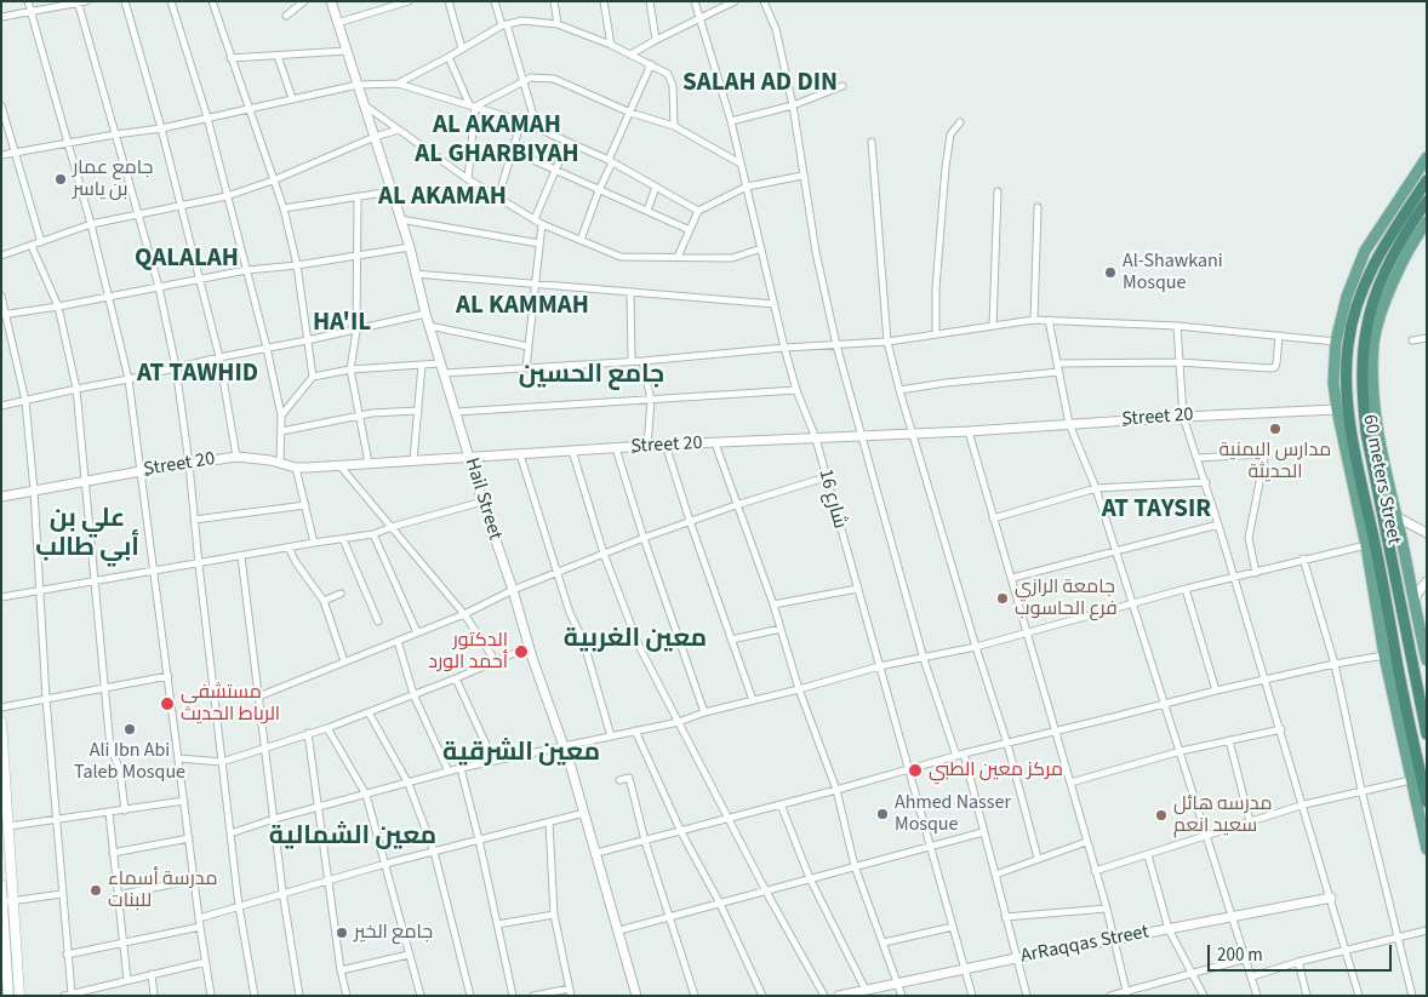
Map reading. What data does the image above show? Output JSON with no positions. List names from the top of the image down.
{
  "streets": {
    "highway": ["60 meters Street"],
    "street": [
      "ٍStreet 20",
      "Hail Street",
      "شارع 16",
      "ArRaqqas Street"
    ]
  },
  "crossings": [
    ["ٍStreet 20", "60 meters Street"],
    ["ٍStreet 20", "Hail Street"],
    ["ٍStreet 20", "شارع 16"],
    ["شارع 16", "ArRaqqas Street"]
  ],
  "districts": [
    "SALAH AD DIN",
    "AL AKAMAH AL GHARBIYAH",
    "AL AKAMAH",
    "QALALAH",
    "AL KAMMAH",
    "HA'IL",
    "AT TAWHID",
    "جامع الحسين",
    "AT TAYSIR",
    "علي بن أبي طالب",
    "معين الغربية",
    "معين الشرقية",
    "معين الشمالية"
  ],
  "places": [
    "جامع عمار بن ياسر",
    "Al-Shawkani Mosque",
    "مدارس اليمنية الحديثة",
    "جامعة الرازي فرع الحاسوب",
    "الدكتور أحمد الورد",
    "مستشفى الرباط الحديث",
    "Ali Ibn Abi Taleb Mosque",
    "مركز معين الطبي",
    "Ahmed Nasser Mosque",
    "مدرسه هائل سعيد انعم",
    "مدرسة أسماء للبنات",
    "جامع الخير"
  ],
  "scale_bar": "200 m"
}
